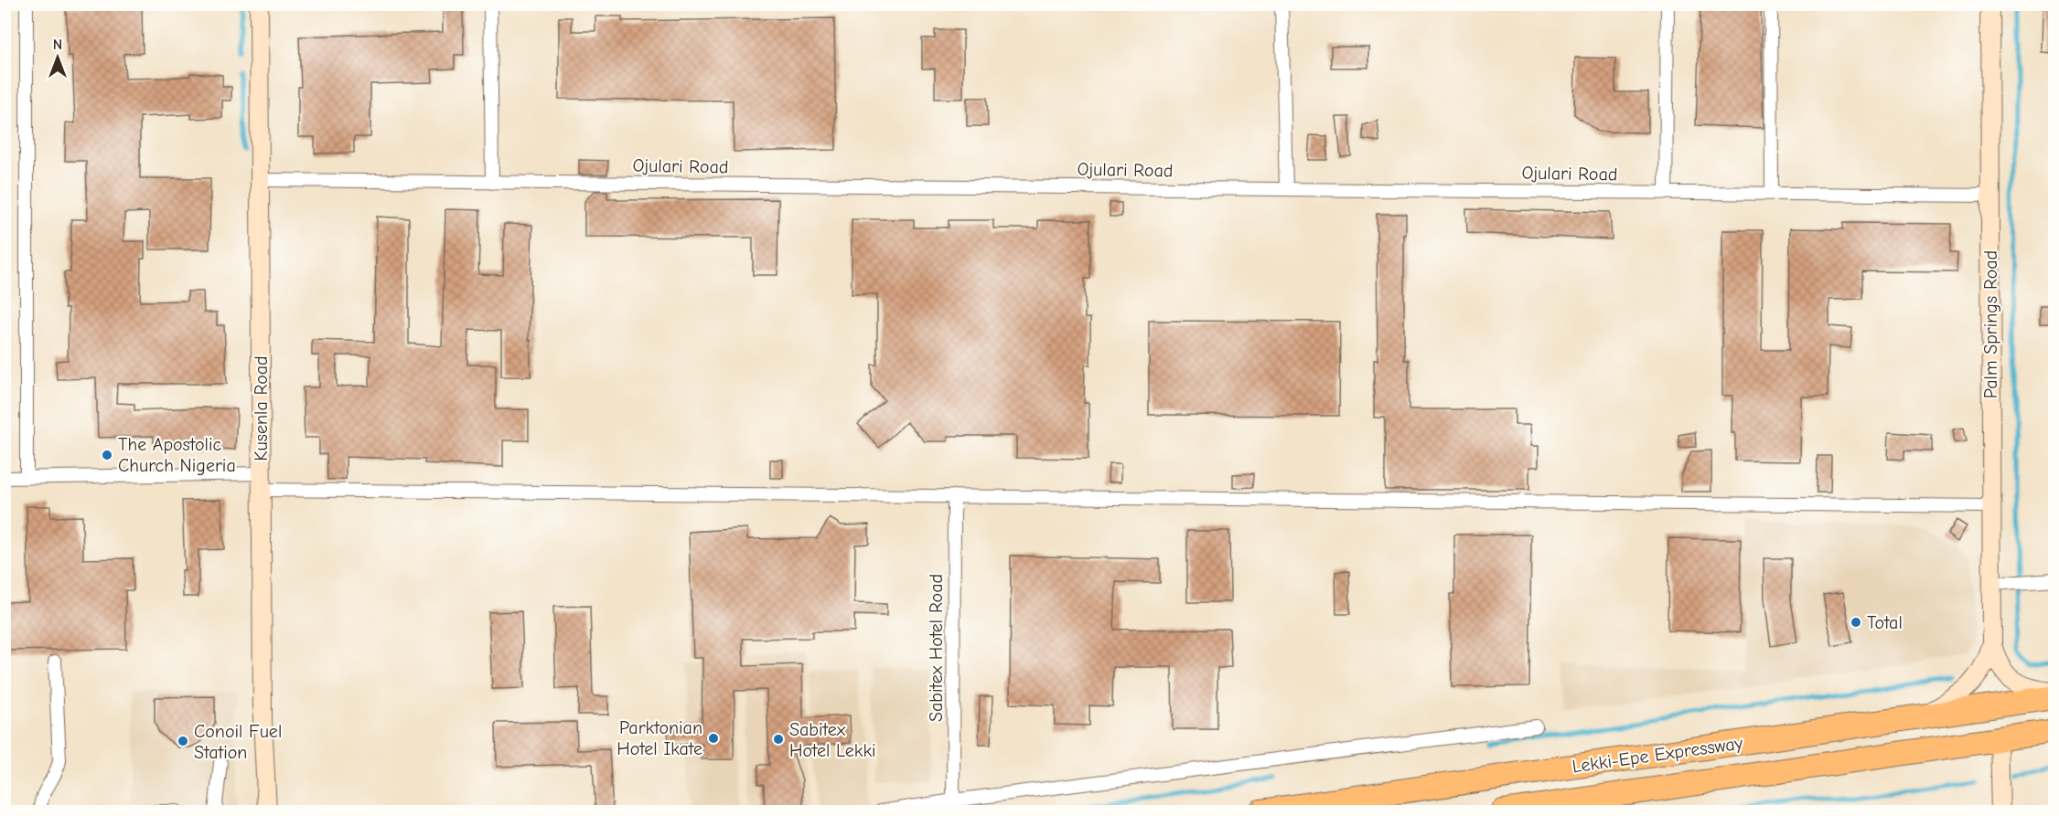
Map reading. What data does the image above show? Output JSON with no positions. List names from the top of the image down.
{
  "streets": {
    "highway": ["Lekki-Epe Expressway"],
    "street": [
      "Ojulari Road",
      "Palm Springs Road",
      "Kusenla Road",
      "Sabitex Hotel Road"
    ]
  },
  "crossings": [
    ["Ojulari Road", "Palm Springs Road"],
    ["Ojulari Road", "Kusenla Road"],
    ["Palm Springs Road", "Lekki-Epe Expressway"]
  ],
  "places": [
    "The Apostolic Church Nigeria",
    "Total",
    "Parktonian Hotel Ikate",
    "Sabitex Hotel Lekki",
    "Conoil Fuel Station"
  ],
  "north": "top"
}
